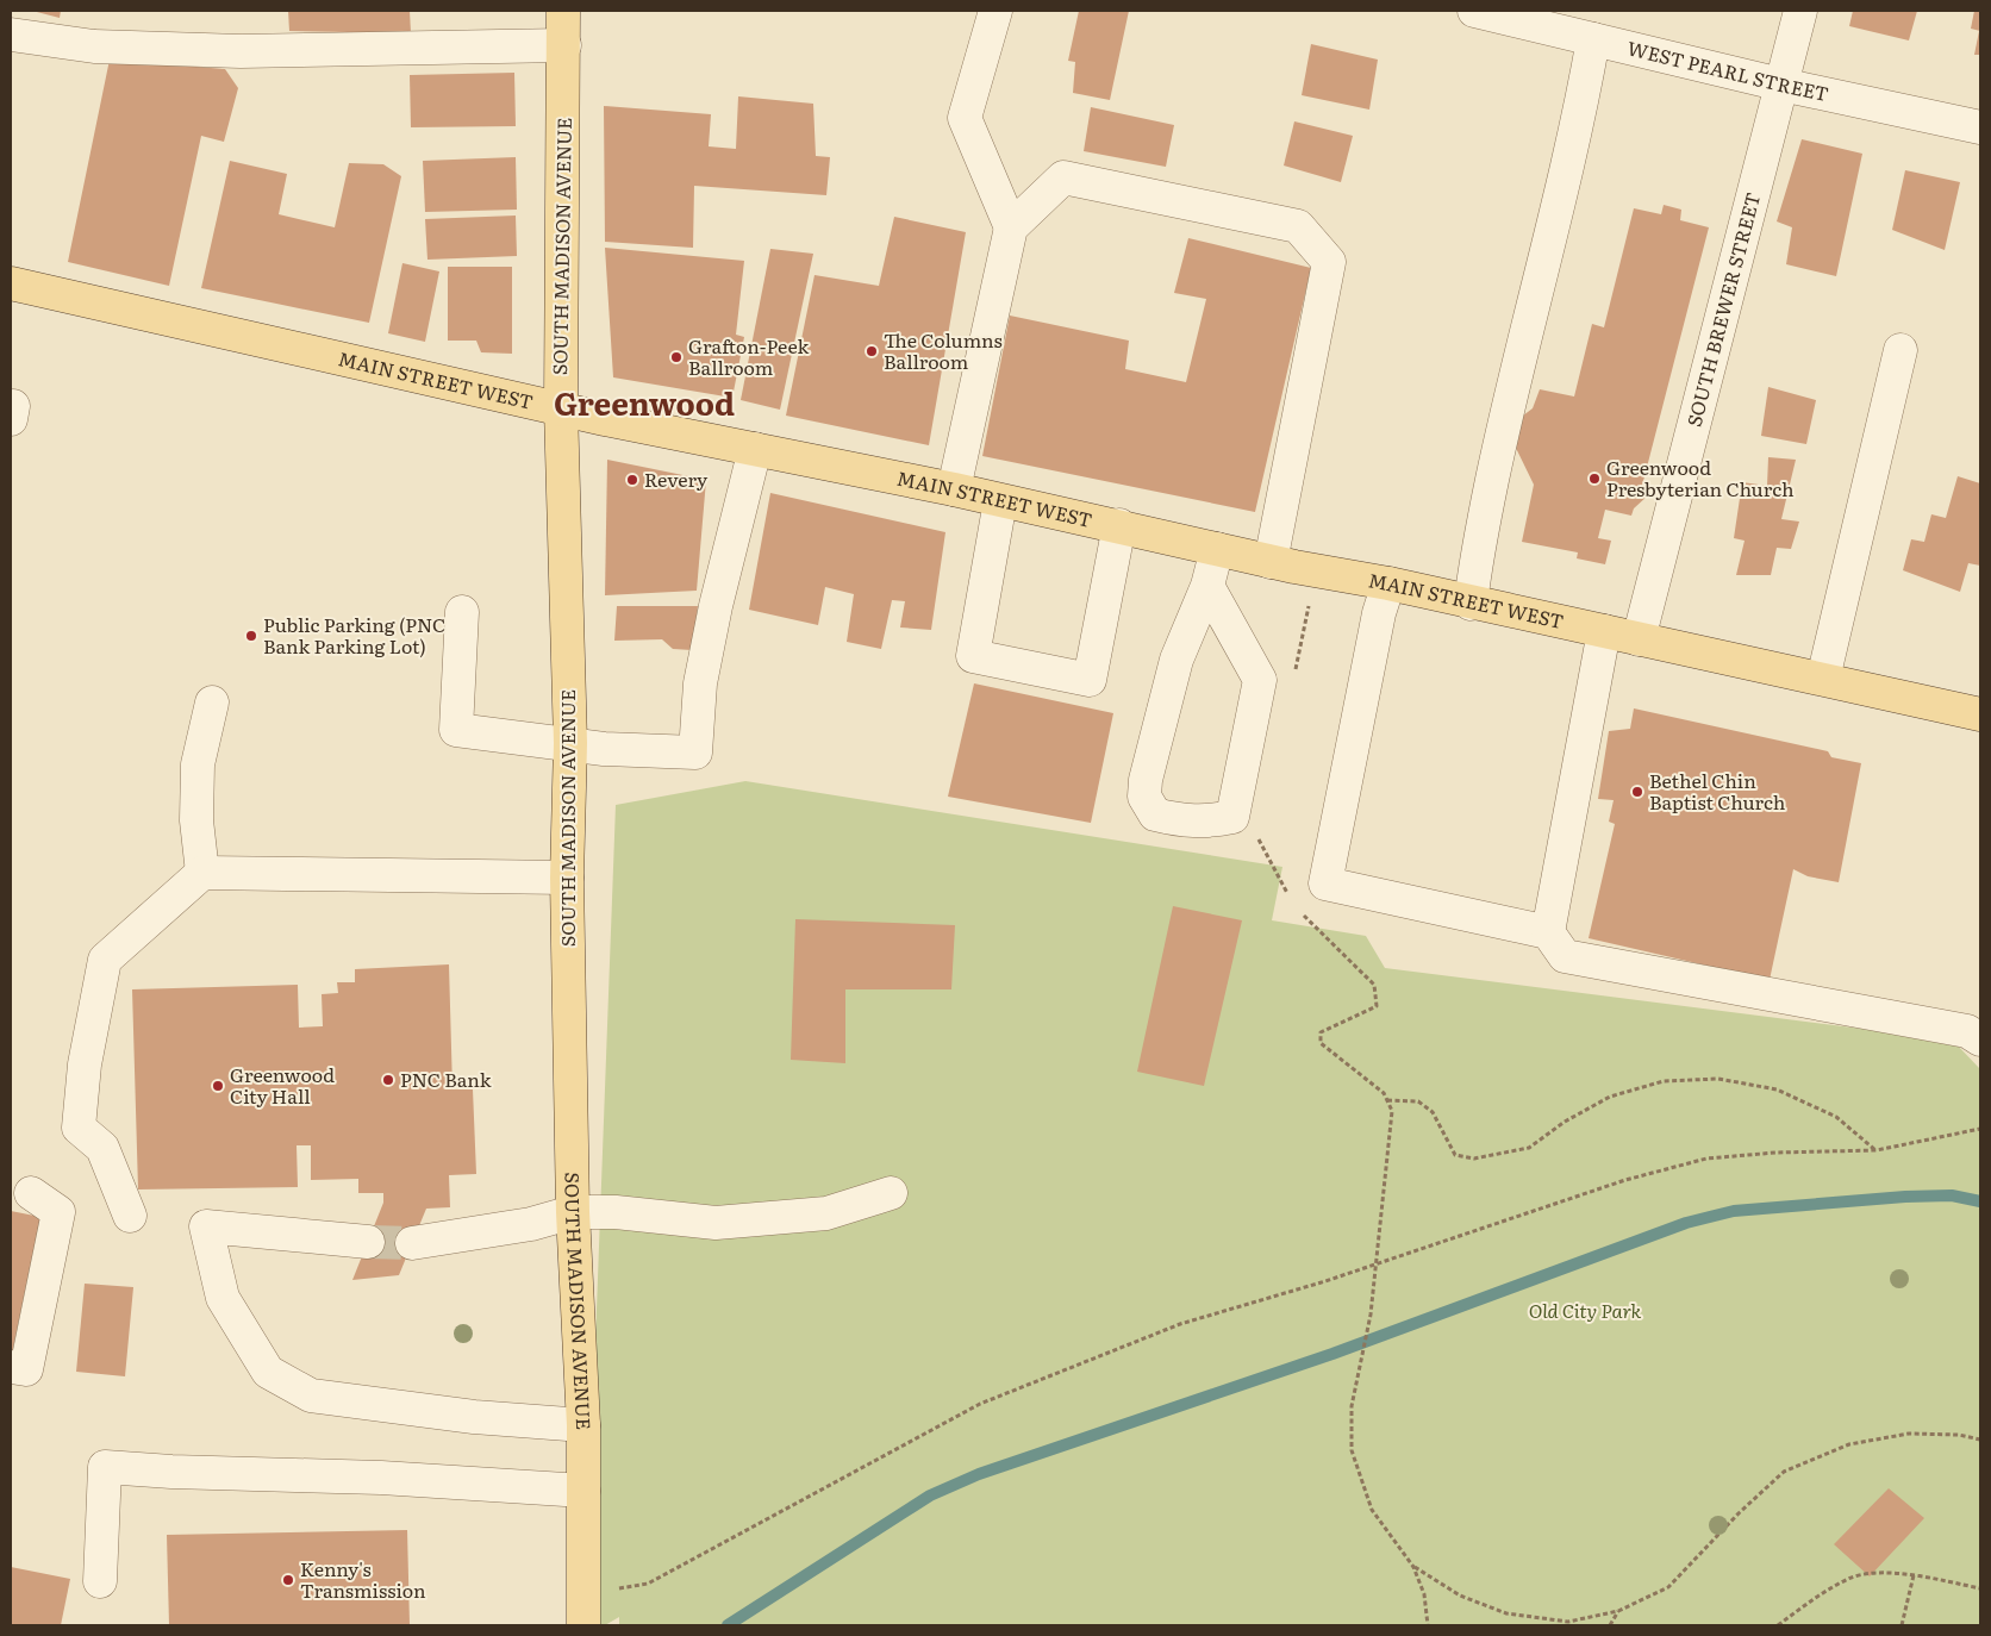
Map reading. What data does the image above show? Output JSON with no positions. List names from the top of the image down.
{
  "streets": {
    "main road": ["SOUTH MADISON AVENUE", "MAIN STREET WEST"],
    "street": ["WEST PEARL STREET", "SOUTH BREWER STREET"]
  },
  "crossings": [
    ["WEST PEARL STREET", "SOUTH BREWER STREET"],
    ["SOUTH MADISON AVENUE", "MAIN STREET WEST"],
    ["SOUTH BREWER STREET", "MAIN STREET WEST"]
  ],
  "districts": ["Greenwood"],
  "parks": ["Old City Park"],
  "places": [
    "The Columns Ballroom",
    "Grafton-Peek Ballroom",
    "Greenwood Presbyterian Church",
    "Revery",
    "Public Parking (PNC Bank Parking Lot)",
    "Bethel Chin Baptist Church",
    "PNC Bank",
    "Greenwood City Hall",
    "Kenny's Transmission"
  ]
}
